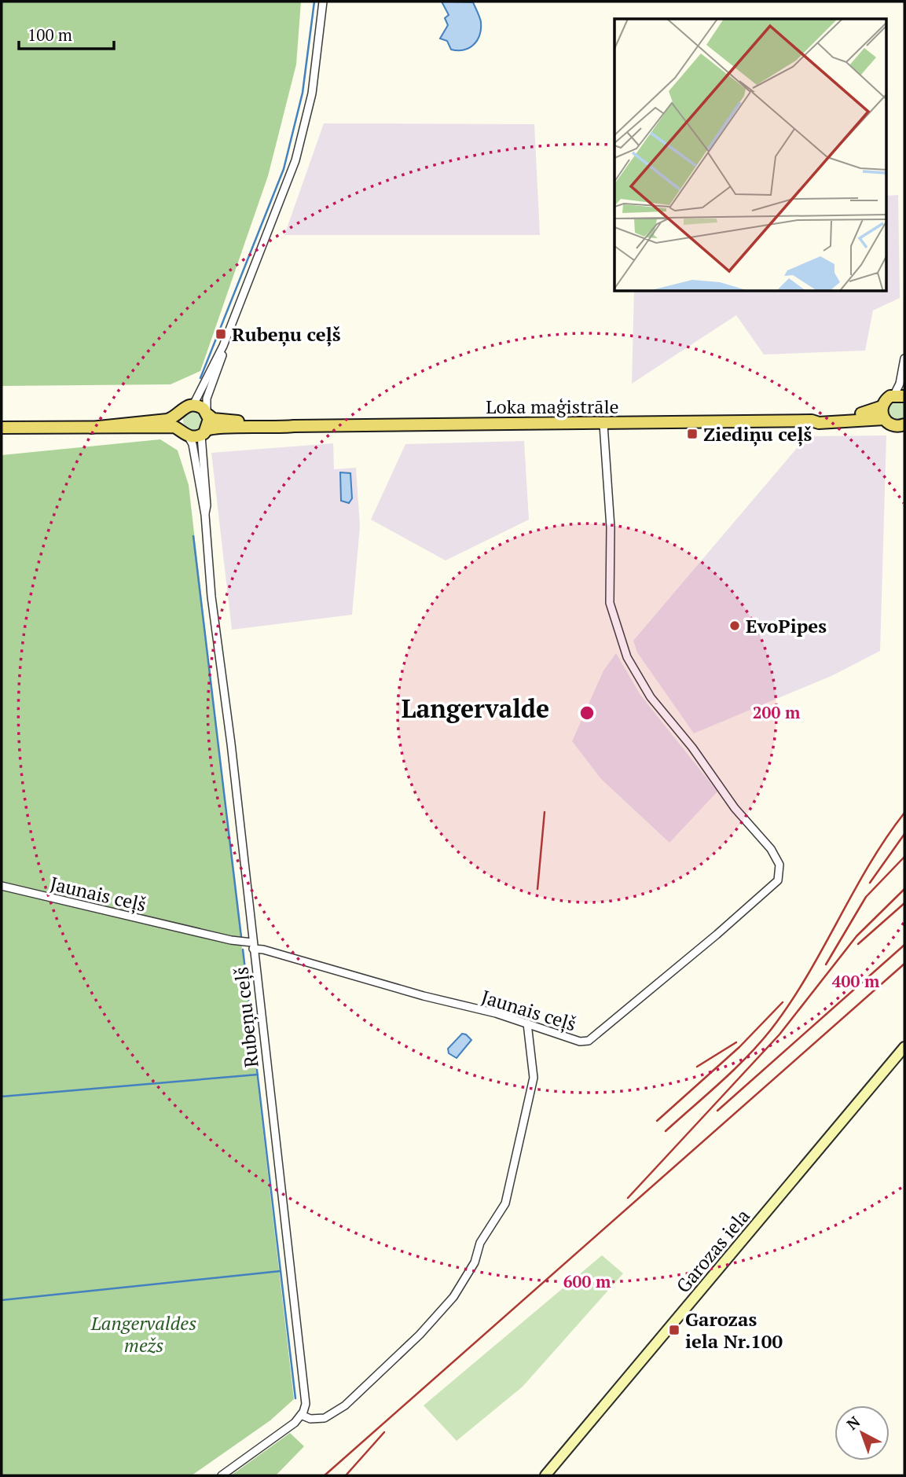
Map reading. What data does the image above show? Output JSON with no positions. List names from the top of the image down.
{
  "streets": {
    "main road": ["Loka maģistrāle", "Garozas iela"],
    "street": ["Jaunais ceļš", "Rubeņu ceļš"]
  },
  "crossings": [
    ["Loka maģistrāle", "Jaunais ceļš"],
    ["Loka maģistrāle", "Rubeņu ceļš"],
    ["Jaunais ceļš", "Rubeņu ceļš"]
  ],
  "districts": ["Langervalde"],
  "parks": ["Langervaldes mežs"],
  "places": {
    "transit": ["Rubeņu ceļš", "Ziediņu ceļš", "Garozas iela Nr.100"],
    "other": ["EvoPipes"]
  },
  "scale_bar": "100 m",
  "north": "top left",
  "rings": ["200 m", "400 m", "600 m"]
}
